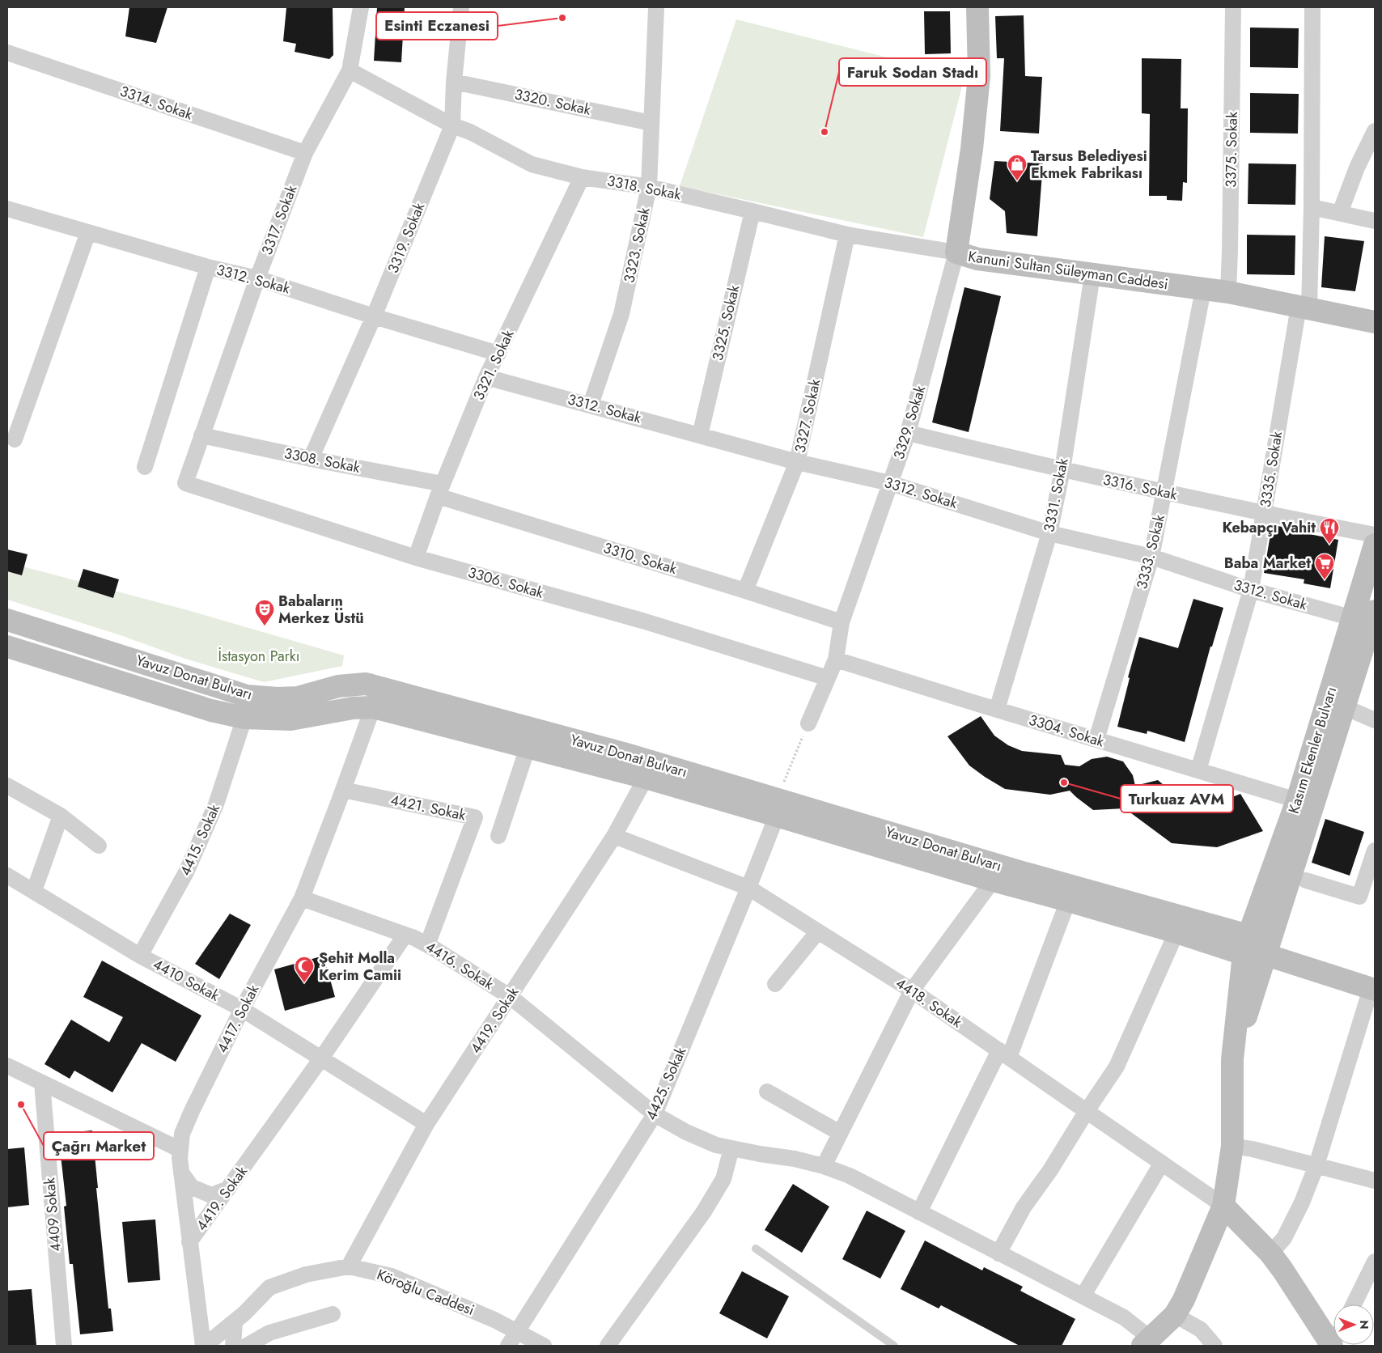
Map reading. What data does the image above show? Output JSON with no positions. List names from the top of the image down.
{
  "streets": {
    "street": [
      "3320. Sokak",
      "3314. Sokak",
      "3375. Sokak",
      "3318. Sokak",
      "3317. Sokak",
      "3319. Sokak",
      "3323. Sokak",
      "Kanuni Sultan Süleyman Caddesi",
      "3312. Sokak",
      "3325. Sokak",
      "3321. Sokak",
      "3327. Sokak",
      "3329. Sokak",
      "3308. Sokak",
      "3335. Sokak",
      "3316. Sokak",
      "3331. Sokak",
      "3333. Sokak",
      "3310. Sokak",
      "3306. Sokak",
      "Yavuz Donat Bulvarı",
      "3304. Sokak",
      "Kasım Ekenler Bulvarı",
      "4421. Sokak",
      "4415. Sokak",
      "4416. Sokak",
      "4410 Sokak",
      "4418. Sokak",
      "4417. Sokak",
      "4419. Sokak",
      "4425. Sokak",
      "4409 Sokak",
      "Köroğlu Caddesi"
    ]
  },
  "crossings": [
    ["3320. Sokak", "3319. Sokak"],
    ["3320. Sokak", "3323. Sokak"],
    ["3314. Sokak", "3317. Sokak"],
    ["3375. Sokak", "Kanuni Sultan Süleyman Caddesi"],
    ["3318. Sokak", "3317. Sokak"],
    ["3318. Sokak", "3319. Sokak"],
    ["3318. Sokak", "3323. Sokak"],
    ["3318. Sokak", "Kanuni Sultan Süleyman Caddesi"],
    ["3318. Sokak", "3325. Sokak"],
    ["3318. Sokak", "3321. Sokak"],
    ["3318. Sokak", "3327. Sokak"],
    ["3318. Sokak", "3329. Sokak"],
    ["3317. Sokak", "3312. Sokak"],
    ["3317. Sokak", "3308. Sokak"],
    ["3317. Sokak", "3306. Sokak"],
    ["3319. Sokak", "3312. Sokak"],
    ["3319. Sokak", "3308. Sokak"],
    ["3323. Sokak", "3312. Sokak"],
    ["Kanuni Sultan Süleyman Caddesi", "3329. Sokak"],
    ["Kanuni Sultan Süleyman Caddesi", "3335. Sokak"],
    ["Kanuni Sultan Süleyman Caddesi", "3331. Sokak"],
    ["Kanuni Sultan Süleyman Caddesi", "3333. Sokak"],
    ["3312. Sokak", "3325. Sokak"],
    ["3312. Sokak", "3321. Sokak"],
    ["3312. Sokak", "3327. Sokak"],
    ["3312. Sokak", "3329. Sokak"],
    ["3312. Sokak", "3335. Sokak"],
    ["3312. Sokak", "3331. Sokak"],
    ["3312. Sokak", "3333. Sokak"],
    ["3312. Sokak", "Kasım Ekenler Bulvarı"],
    ["3321. Sokak", "3308. Sokak"],
    ["3321. Sokak", "3310. Sokak"],
    ["3321. Sokak", "3306. Sokak"],
    ["3327. Sokak", "3310. Sokak"],
    ["3329. Sokak", "3316. Sokak"],
    ["3329. Sokak", "3310. Sokak"],
    ["3329. Sokak", "3306. Sokak"],
    ["3329. Sokak", "3304. Sokak"],
    ["3308. Sokak", "3310. Sokak"],
    ["3335. Sokak", "3316. Sokak"],
    ["3335. Sokak", "3304. Sokak"],
    ["3316. Sokak", "3331. Sokak"],
    ["3316. Sokak", "3333. Sokak"],
    ["3331. Sokak", "3304. Sokak"],
    ["3333. Sokak", "3304. Sokak"],
    ["Yavuz Donat Bulvarı", "Kasım Ekenler Bulvarı"],
    ["Yavuz Donat Bulvarı", "4415. Sokak"],
    ["Yavuz Donat Bulvarı", "4417. Sokak"],
    ["Yavuz Donat Bulvarı", "4419. Sokak"],
    ["Yavuz Donat Bulvarı", "4425. Sokak"],
    ["3304. Sokak", "Kasım Ekenler Bulvarı"],
    ["4421. Sokak", "4416. Sokak"],
    ["4421. Sokak", "4417. Sokak"],
    ["4415. Sokak", "4410 Sokak"],
    ["4416. Sokak", "4417. Sokak"],
    ["4416. Sokak", "4419. Sokak"],
    ["4416. Sokak", "4425. Sokak"],
    ["4410 Sokak", "4417. Sokak"],
    ["4410 Sokak", "4419. Sokak"],
    ["4418. Sokak", "4419. Sokak"],
    ["4418. Sokak", "4425. Sokak"],
    ["4417. Sokak", "4419. Sokak"],
    ["4417. Sokak", "Köroğlu Caddesi"],
    ["4419. Sokak", "Köroğlu Caddesi"],
    ["4425. Sokak", "Köroğlu Caddesi"]
  ],
  "parks": ["İstasyon Parkı"],
  "places": {
    "other": [
      "Esinti Eczanesi",
      "Faruk Sodan Stadı",
      "Turkuaz AVM",
      "Çağrı Market"
    ],
    "shop": ["Tarsus Belediyesi Ekmek Fabrikası"],
    "restaurant": ["Kebapçı Vahit"],
    "supermarket": ["Baba Market"],
    "theatre": ["Babaların Merkez Üstü"],
    "mosque": ["Şehit Molla Kerim Camii"]
  },
  "north": "right"
}
